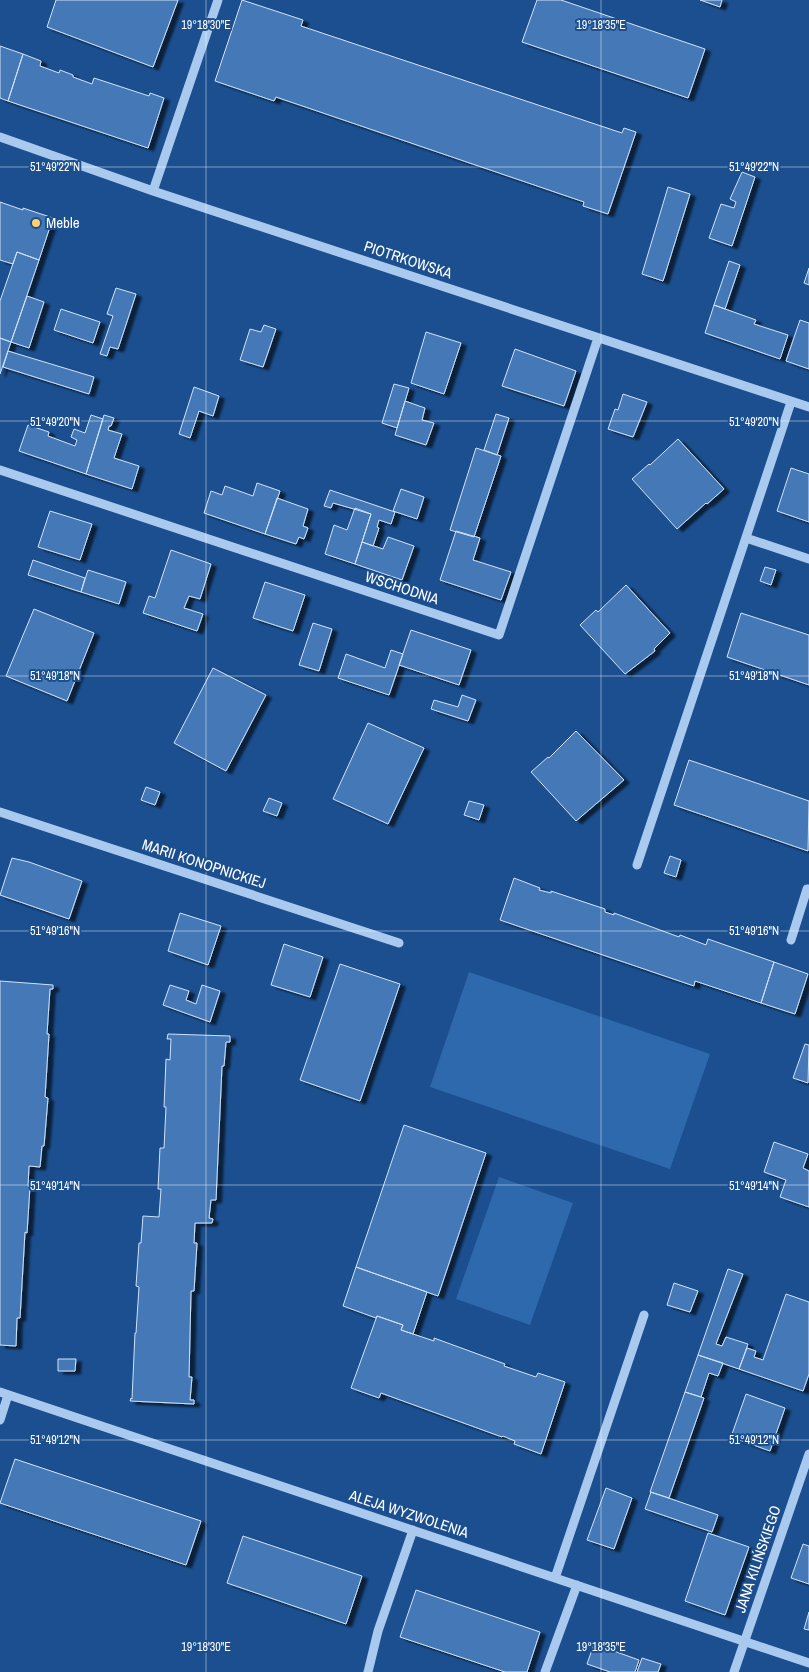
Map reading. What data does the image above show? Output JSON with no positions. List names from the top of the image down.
{
  "streets": {
    "street": [
      "PIOTRKOWSKA",
      "WSCHODNIA",
      "MARII KONOPNICKIEJ",
      "ALEJA WYZWOLENIA",
      "JANA KILIŃSKIEGO"
    ]
  },
  "crossings": [
    ["PIOTRKOWSKA", "WSCHODNIA"],
    ["ALEJA WYZWOLENIA", "JANA KILIŃSKIEGO"]
  ],
  "places": ["Meble"],
  "coordinates": [
    "19°18'30\"E",
    "19°18'35\"E",
    "51°49'22\"N",
    "51°49'20\"N",
    "51°49'18\"N",
    "51°49'16\"N",
    "51°49'14\"N",
    "51°49'12\"N"
  ]
}
